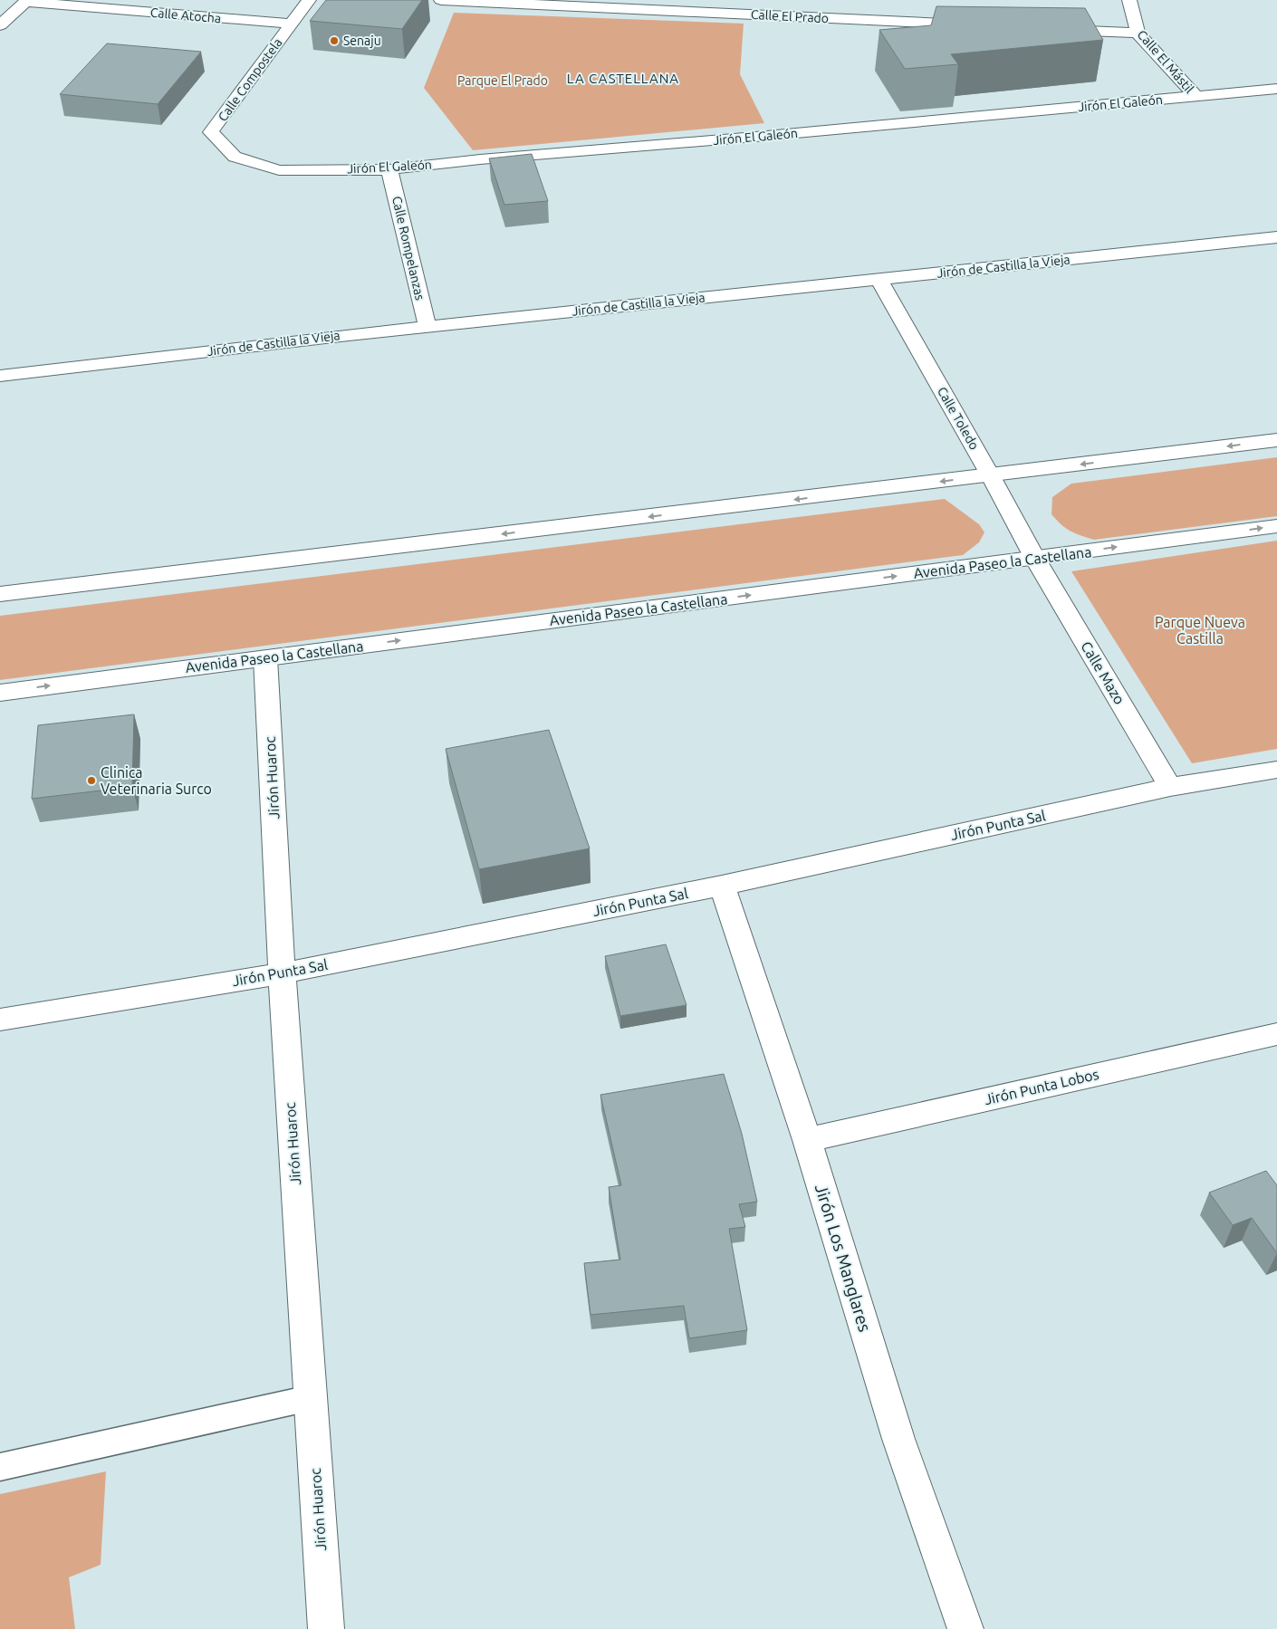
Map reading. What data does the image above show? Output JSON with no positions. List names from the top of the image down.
{
  "streets": {
    "street": [
      "Calle Atocha",
      "Calle El Prado",
      "Calle El Mástil",
      "Calle Compostela",
      "Jirón El Galeón",
      "Calle Rompelanzas",
      "Jirón de Castilla la Vieja",
      "Calle Toledo",
      "Avenida Paseo la Castellana",
      "Calle Mazo",
      "Jirón Huaroc",
      "Jirón Punta Sal",
      "Jirón Punta Lobos",
      "Jirón Los Manglares"
    ]
  },
  "crossings": [
    ["Calle Atocha", "Calle Compostela"],
    ["Calle El Mástil", "Jirón El Galeón"],
    ["Calle Compostela", "Jirón El Galeón"],
    ["Jirón El Galeón", "Calle Rompelanzas"],
    ["Calle Rompelanzas", "Jirón de Castilla la Vieja"],
    ["Jirón de Castilla la Vieja", "Calle Toledo"],
    ["Calle Toledo", "Avenida Paseo la Castellana"],
    ["Calle Toledo", "Calle Mazo"],
    ["Avenida Paseo la Castellana", "Calle Mazo"],
    ["Avenida Paseo la Castellana", "Jirón Huaroc"],
    ["Calle Mazo", "Jirón Punta Sal"],
    ["Jirón Huaroc", "Jirón Punta Sal"],
    ["Jirón Punta Sal", "Jirón Los Manglares"],
    ["Jirón Punta Lobos", "Jirón Los Manglares"]
  ],
  "districts": ["LA CASTELLANA"],
  "parks": ["Parque El Prado", "Parque Nueva Castilla"],
  "places": ["Senaju", "Clinica Veterinaria Surco"]
}
